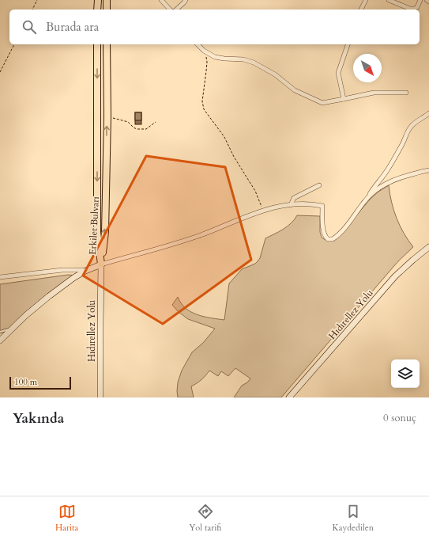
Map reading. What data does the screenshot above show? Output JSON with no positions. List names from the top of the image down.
{
  "streets": {
    "main road": ["Erkilet Bulvarı"],
    "street": ["Hıdırellez Yolu"]
  },
  "crossings": [
    ["Erkilet Bulvarı", "Hıdırellez Yolu"]
  ],
  "scale_bar": "100 m",
  "north": "bottom right",
  "page": {
    "search": "Burada ara",
    "scale": "100 m",
    "heading": ["Yakında", "0 sonuç"],
    "nav": ["Harita", "Yol tarifi", "Kaydedilen"]
  }
}
